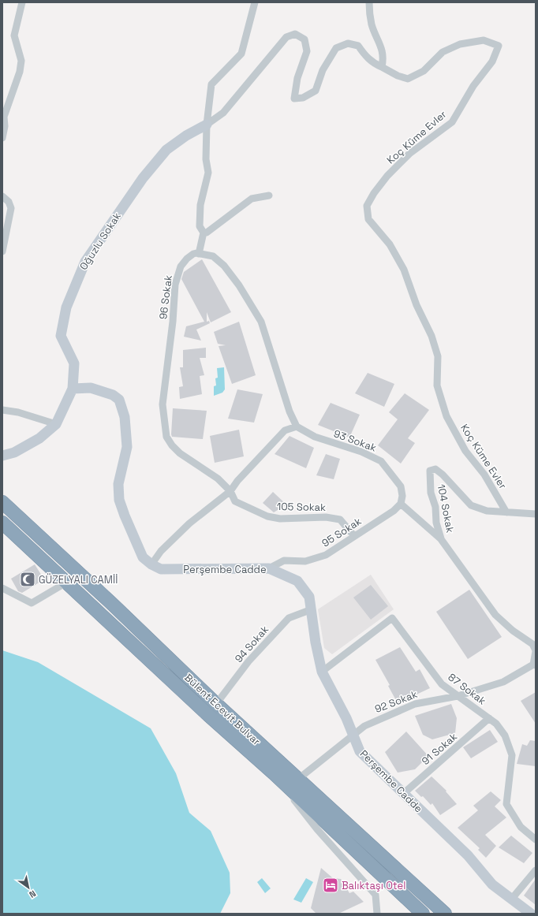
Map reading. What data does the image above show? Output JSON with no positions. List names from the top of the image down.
{
  "streets": {
    "highway": ["Bülent Ecevit Bulvar"],
    "main road": ["Oğuzlu Sokak", "Perşembe Cadde"],
    "street": [
      "Koç Küme Evler",
      "96 Sokak",
      "93 Sokak",
      "105 Sokak",
      "104 Sokak",
      "95 Sokak",
      "94 Sokak",
      "87 Sokak",
      "92 Sokak",
      "91 Sokak"
    ]
  },
  "crossings": [
    ["Koç Küme Evler", "Oğuzlu Sokak"],
    ["Koç Küme Evler", "104 Sokak"],
    ["Oğuzlu Sokak", "Perşembe Cadde"],
    ["96 Sokak", "105 Sokak"],
    ["93 Sokak", "95 Sokak"],
    ["105 Sokak", "95 Sokak"],
    ["95 Sokak", "Perşembe Cadde"],
    ["Perşembe Cadde", "94 Sokak"],
    ["Perşembe Cadde", "87 Sokak"],
    ["Perşembe Cadde", "92 Sokak"],
    ["Perşembe Cadde", "91 Sokak"],
    ["94 Sokak", "Bülent Ecevit Bulvar"],
    ["87 Sokak", "92 Sokak"],
    ["87 Sokak", "91 Sokak"],
    ["92 Sokak", "Bülent Ecevit Bulvar"]
  ],
  "places": {
    "mosque": ["GÜZELYALI CAMİİ"],
    "hotel": ["Balıktaşı Otel"]
  },
  "north": "bottom right"
}
